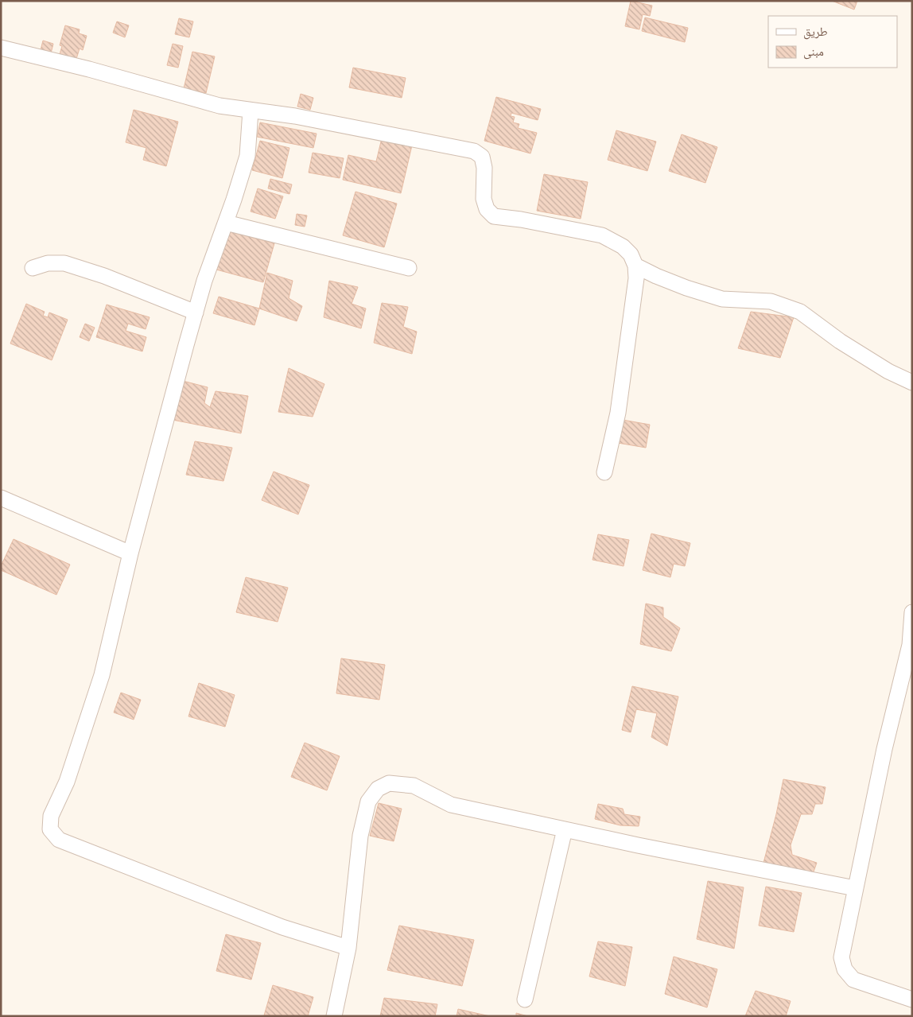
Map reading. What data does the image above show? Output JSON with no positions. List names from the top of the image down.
{
  "legend": ["طريق", "مبنى"]
}
